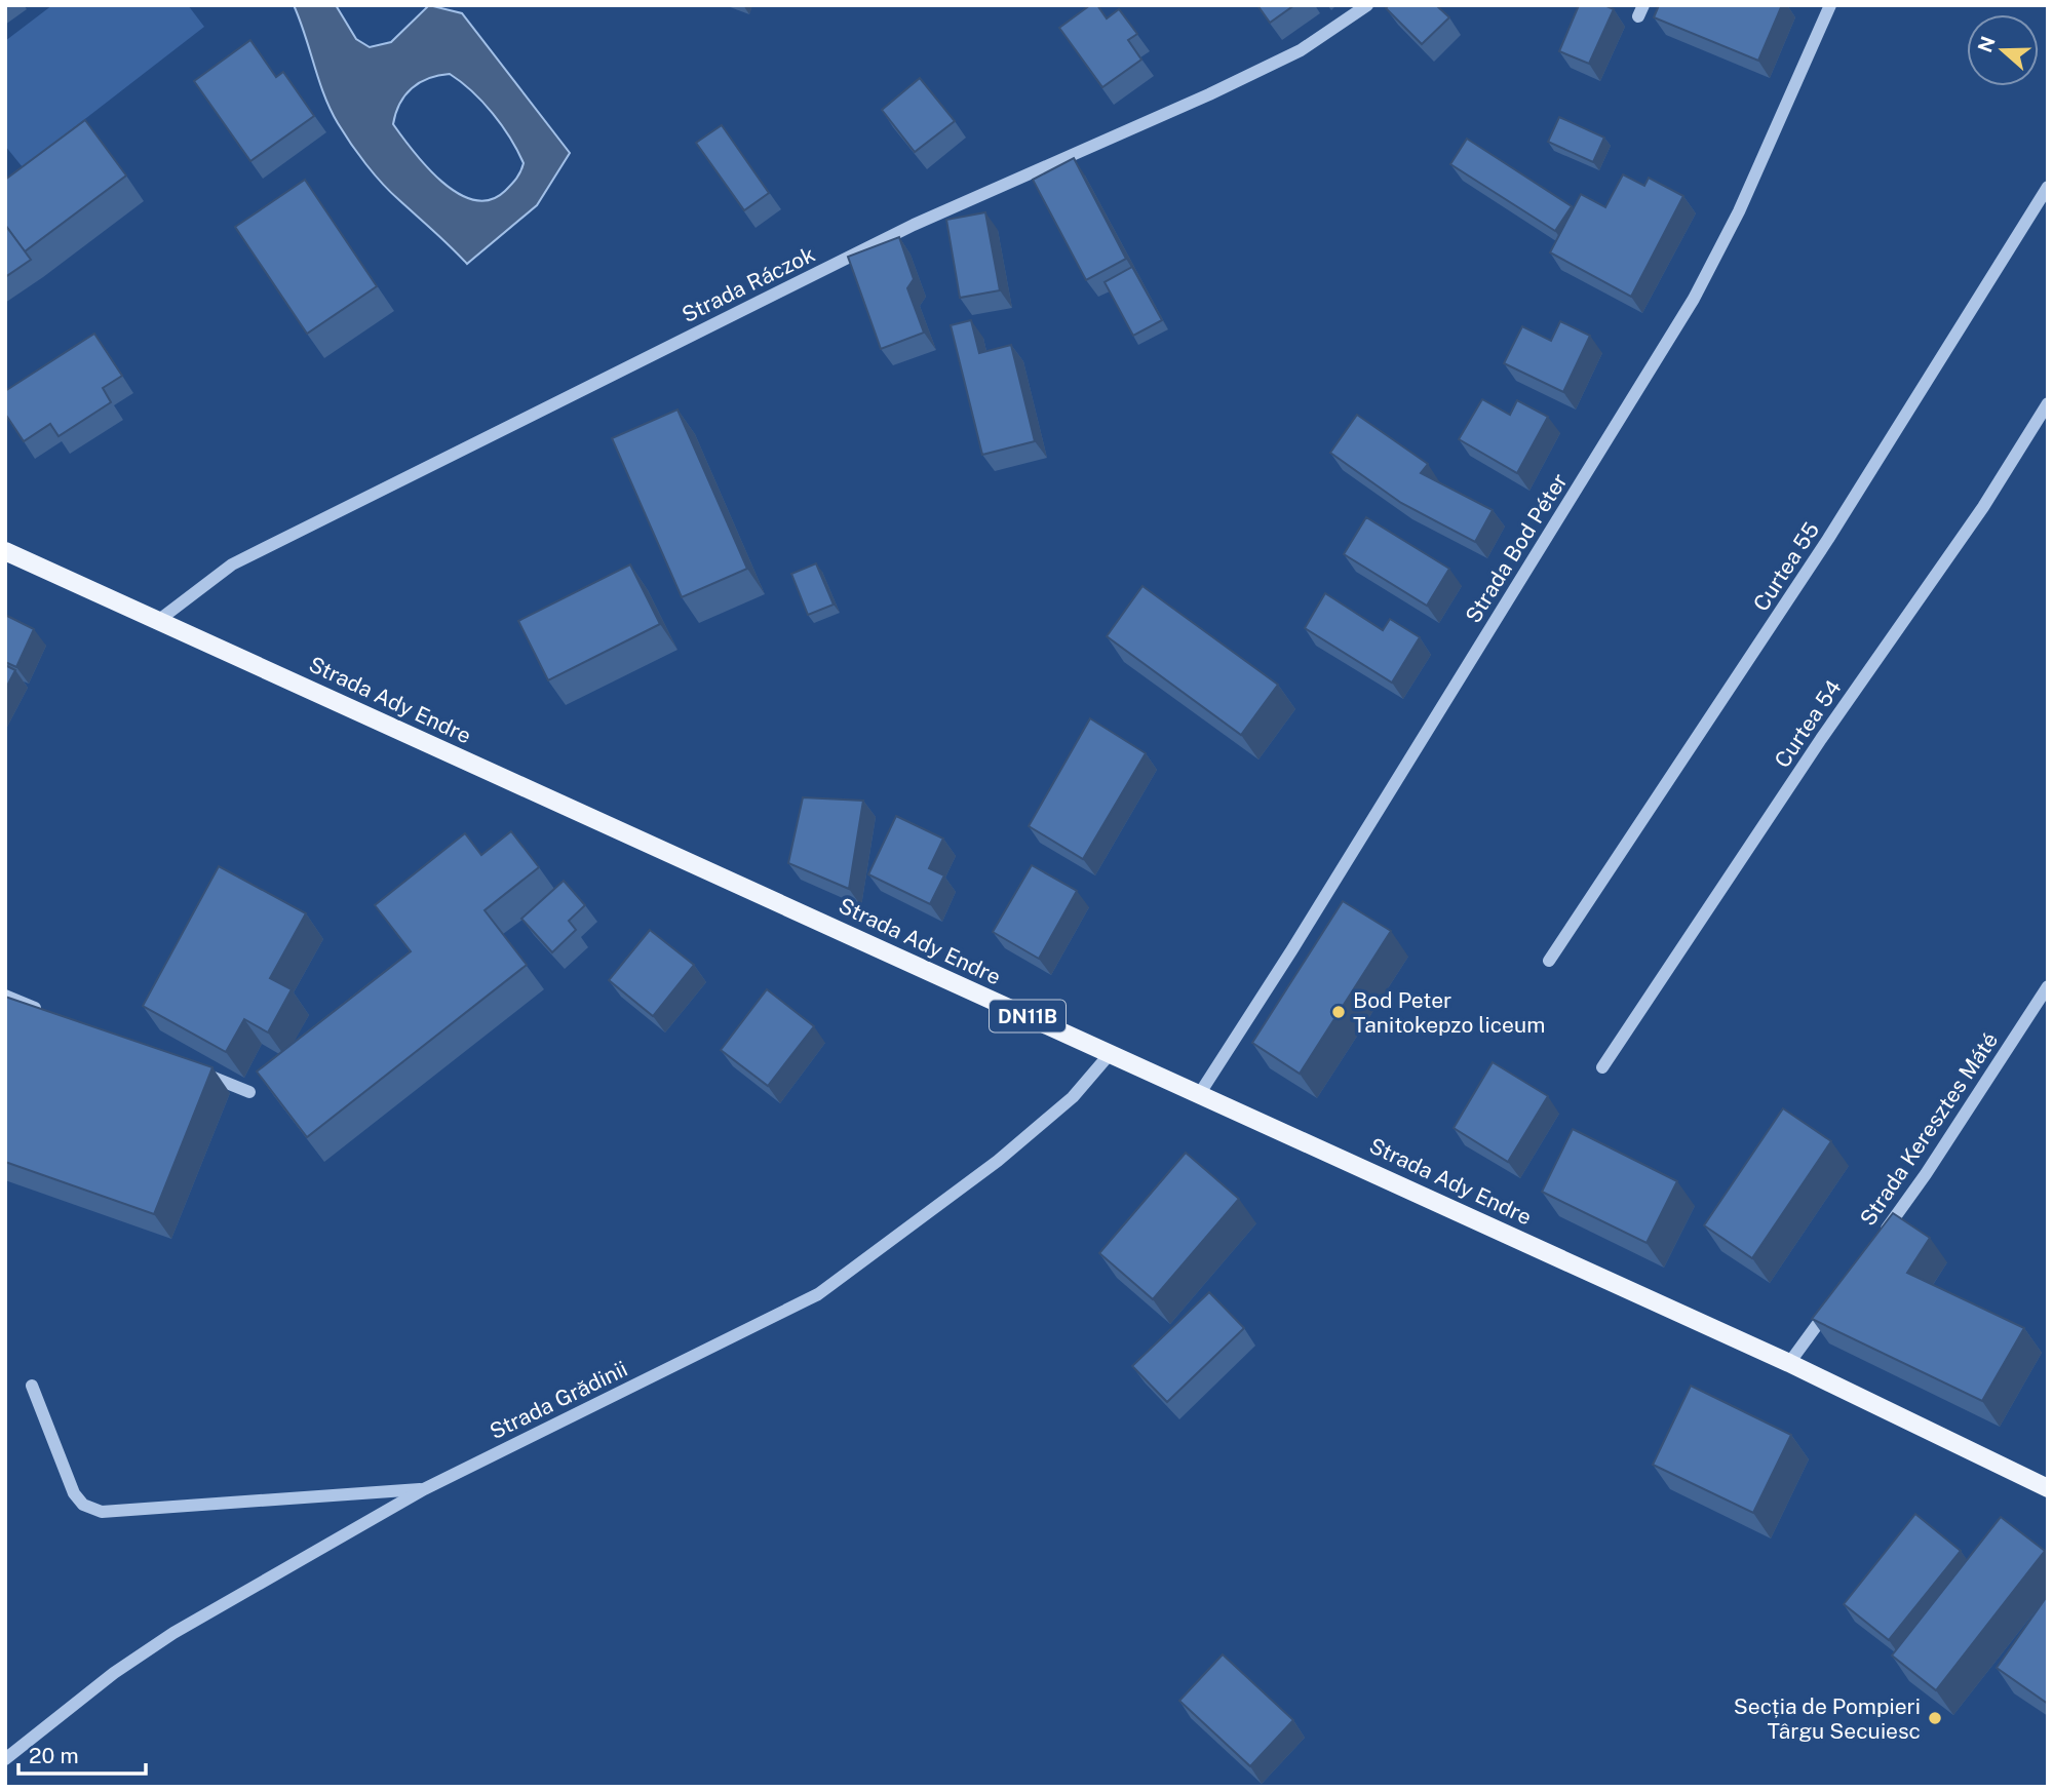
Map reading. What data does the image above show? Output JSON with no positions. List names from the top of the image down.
{
  "streets": {
    "main road": ["Strada Ady Endre", "DN11B"],
    "street": [
      "Strada Ráczok",
      "Strada Bod Péter",
      "Curtea 55",
      "Curtea 54",
      "Strada Keresztes Máté",
      "Strada Grădinii"
    ]
  },
  "crossings": [
    ["Strada Ráczok", "Strada Ady Endre"],
    ["Strada Bod Péter", "Strada Ady Endre"],
    ["Strada Ady Endre", "Strada Grădinii"]
  ],
  "places": ["Bod Peter Tanitokepzo liceum", "Secția de Pompieri Târgu Secuiesc"],
  "scale_bar": "20 m",
  "north": "left"
}
